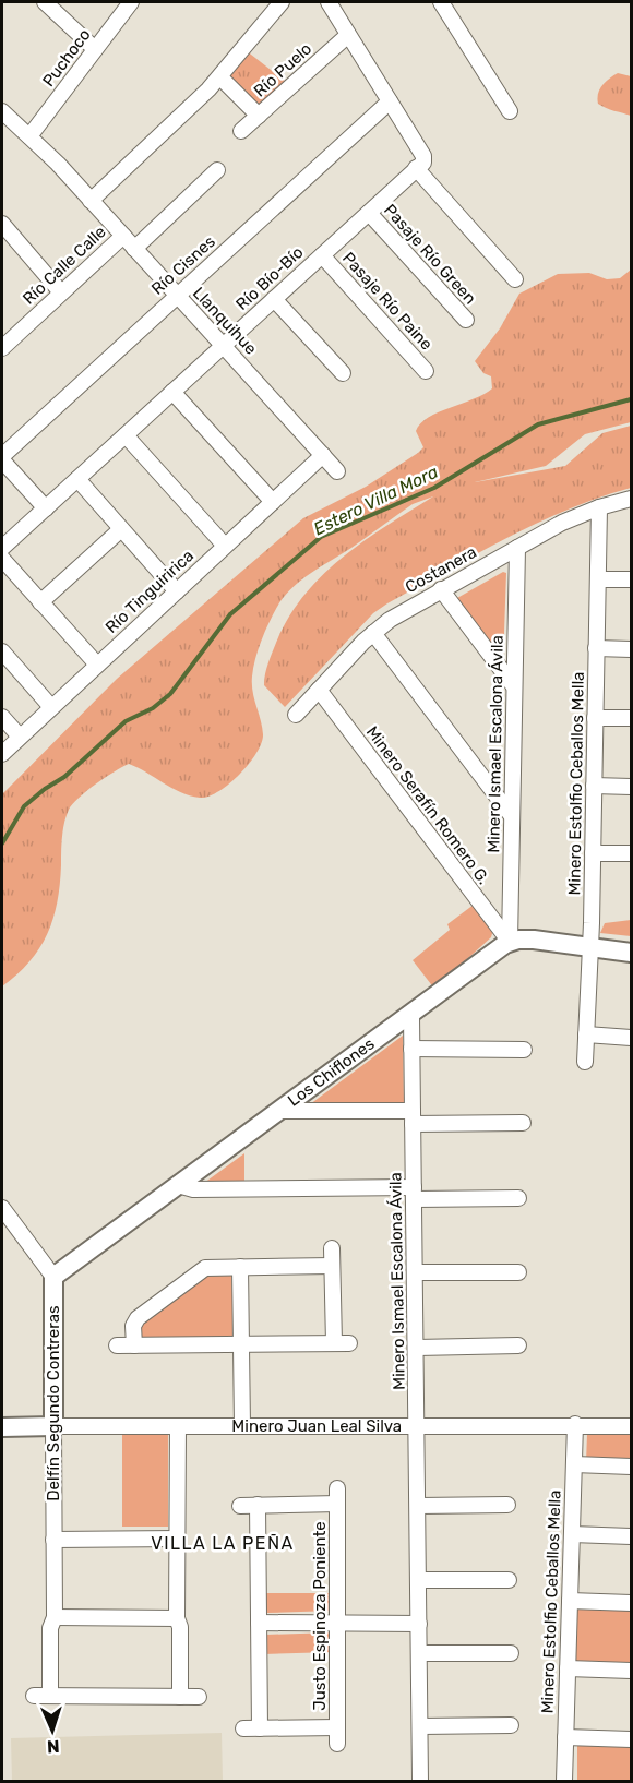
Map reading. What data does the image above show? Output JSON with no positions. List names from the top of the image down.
{
  "streets": {
    "street": [
      "Puchoco",
      "Río Puelo",
      "Pasaje Río Green",
      "Río Calle Calle",
      "Río Cisnes",
      "Río Bío-Bío",
      "Pasaje Río Paine",
      "Llanquihue",
      "Costanera",
      "Río Tinguiririca",
      "Minero Ismael Escalona Ávila",
      "Minero Estolfio Ceballos Mella",
      "Minero Serafín Romero G.",
      "Los Chiflones",
      "Delfín Segundo Contreras",
      "Minero Juan Leal Silva",
      "Justo Espinoza Poniente"
    ]
  },
  "crossings": [
    ["Puchoco", "Llanquihue"],
    ["Pasaje Río Green", "Río Bío-Bío"],
    ["Río Calle Calle", "Llanquihue"],
    ["Río Cisnes", "Llanquihue"],
    ["Río Bío-Bío", "Pasaje Río Paine"],
    ["Río Bío-Bío", "Llanquihue"],
    ["Llanquihue", "Río Tinguiririca"],
    ["Costanera", "Minero Ismael Escalona Ávila"],
    ["Costanera", "Minero Estolfio Ceballos Mella"],
    ["Costanera", "Minero Serafín Romero G."],
    ["Minero Ismael Escalona Ávila", "Minero Serafín Romero G."],
    ["Minero Ismael Escalona Ávila", "Los Chiflones"],
    ["Minero Ismael Escalona Ávila", "Minero Juan Leal Silva"],
    ["Minero Estolfio Ceballos Mella", "Minero Juan Leal Silva"],
    ["Minero Serafín Romero G.", "Los Chiflones"],
    ["Los Chiflones", "Delfín Segundo Contreras"],
    ["Delfín Segundo Contreras", "Minero Juan Leal Silva"]
  ],
  "districts": ["VILLA LA PEÑA"],
  "water": ["Estero Villa Mora"],
  "north": "bottom"
}
